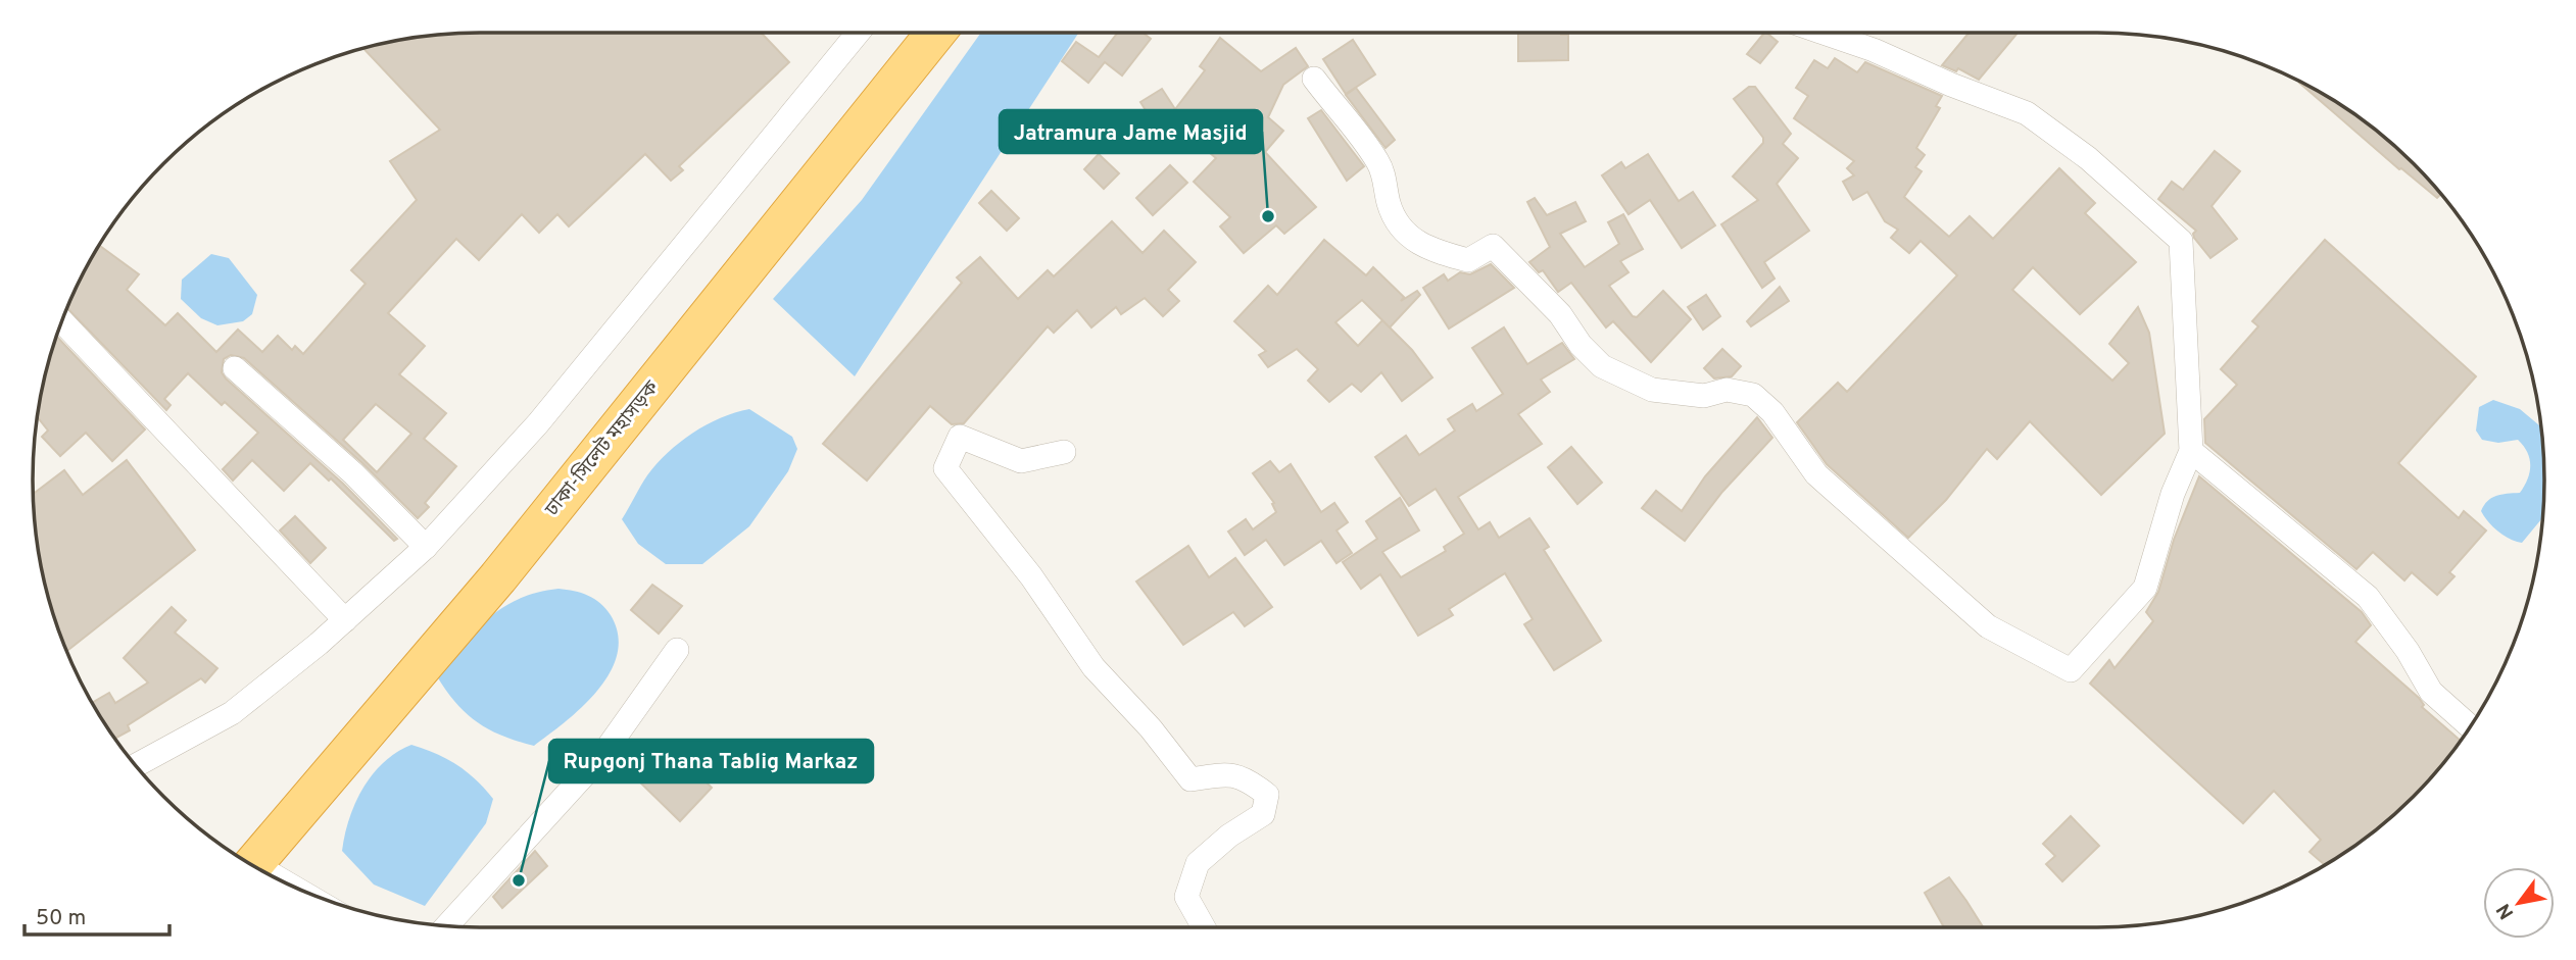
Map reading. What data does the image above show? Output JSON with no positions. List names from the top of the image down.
{
  "streets": {
    "highway": ["ঢাকা-সিলেট মহাসড়ক"]
  },
  "places": ["Jatramura Jame Masjid", "Rupgonj Thana Tablig Markaz"],
  "scale_bar": "50 m",
  "north": "bottom left"
}
